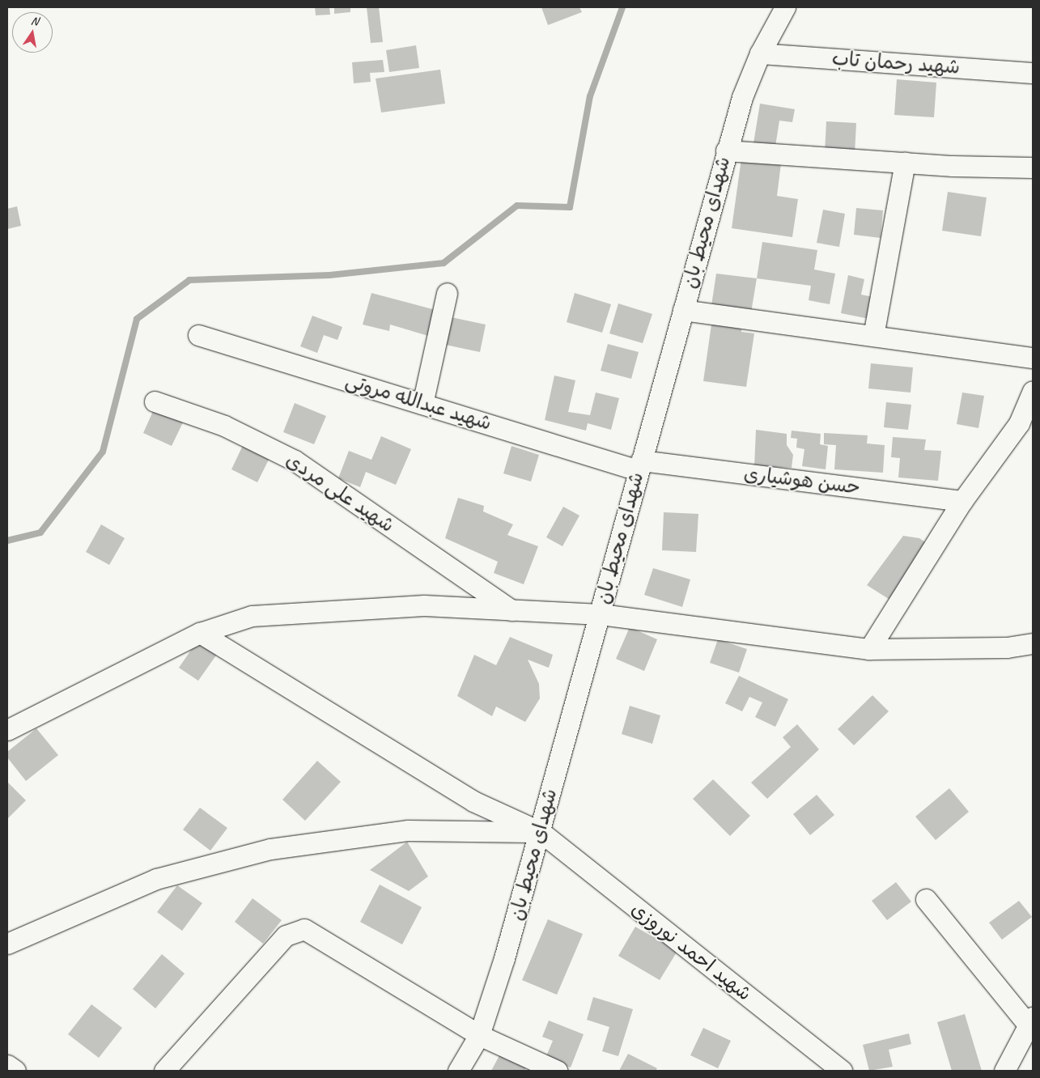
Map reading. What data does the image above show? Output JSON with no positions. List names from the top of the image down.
{
  "streets": {
    "street": [
      "شهید رحمان تاب",
      "شهدای محیط بان",
      "شهید عبدالله مروتی",
      "حسن هوشیاری",
      "شهید علی مردی",
      "شهید احمد نوروزی"
    ]
  },
  "crossings": [
    ["شهید رحمان تاب", "شهدای محیط بان"],
    ["شهدای محیط بان", "شهید عبدالله مروتی"],
    ["شهدای محیط بان", "حسن هوشیاری"],
    ["شهدای محیط بان", "شهید احمد نوروزی"],
    ["شهید عبدالله مروتی", "حسن هوشیاری"]
  ],
  "north": "top"
}
